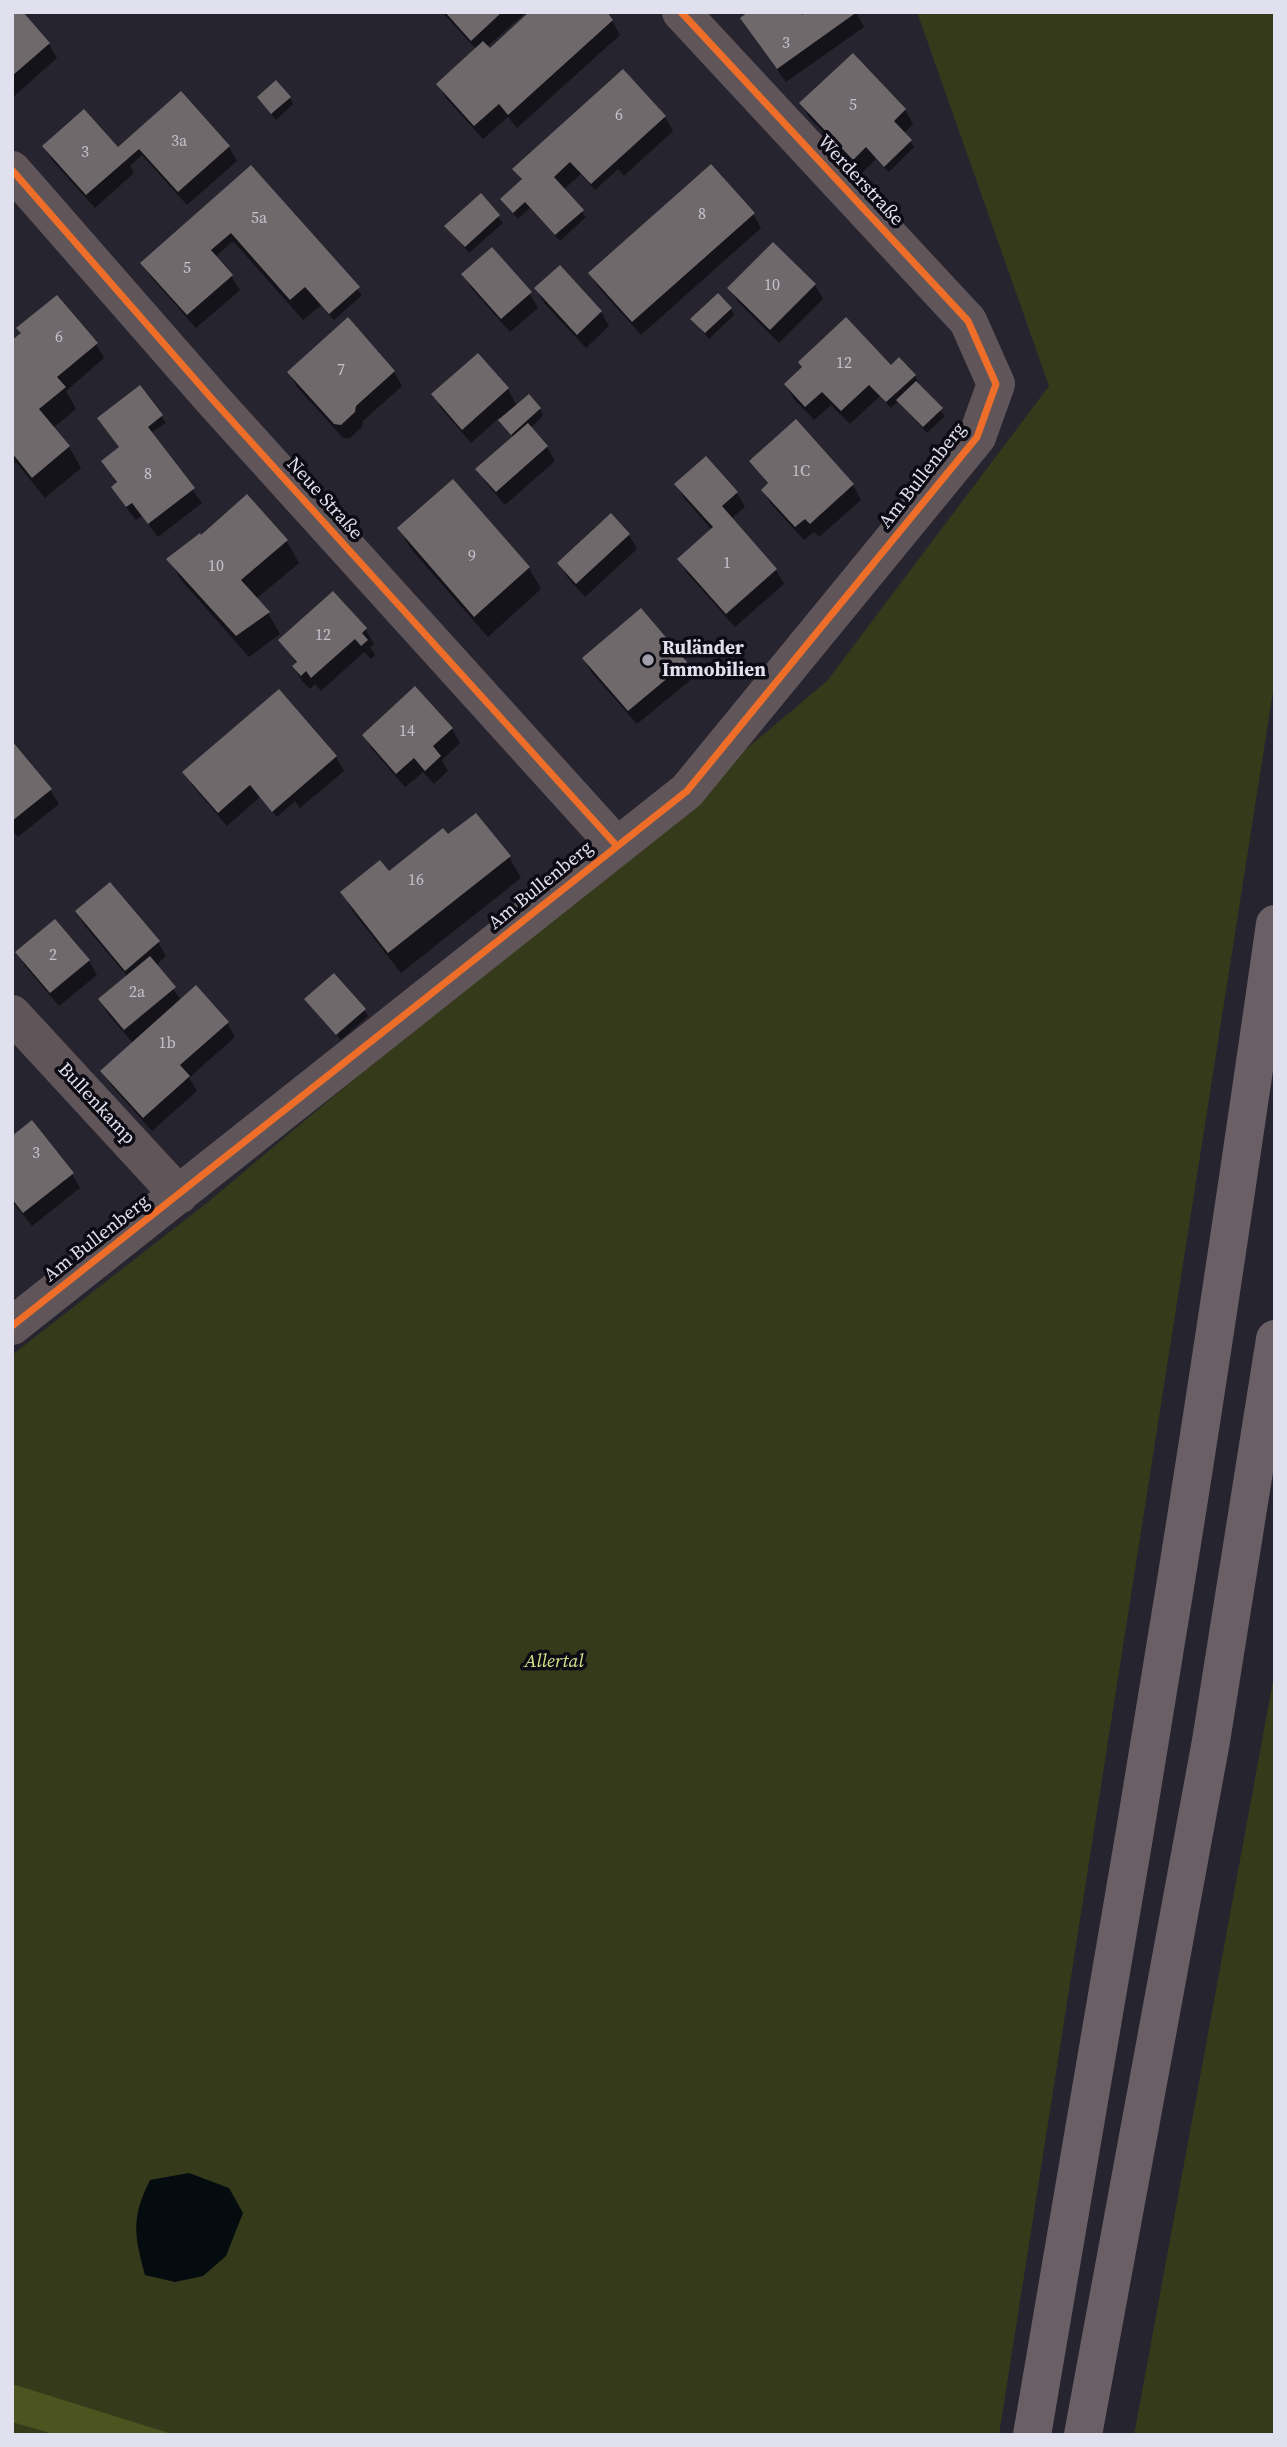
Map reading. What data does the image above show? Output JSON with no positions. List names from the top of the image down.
{
  "streets": {
    "street": [
      "Werderstraße",
      "Am Bullenberg",
      "Neue Straße",
      "Bullenkamp"
    ]
  },
  "crossings": [
    ["Werderstraße", "Am Bullenberg"],
    ["Am Bullenberg", "Neue Straße"],
    ["Am Bullenberg", "Bullenkamp"]
  ],
  "parks": ["Allertal"],
  "places": ["Ruländer Immobilien"],
  "house_numbers": [
    "3",
    "5",
    "6",
    "3a",
    "3",
    "8",
    "5a",
    "5",
    "10",
    "6",
    "12",
    "7",
    "1C",
    "8",
    "9",
    "1",
    "10",
    "12",
    "14",
    "16",
    "2",
    "2a",
    "1b",
    "3"
  ]
}
